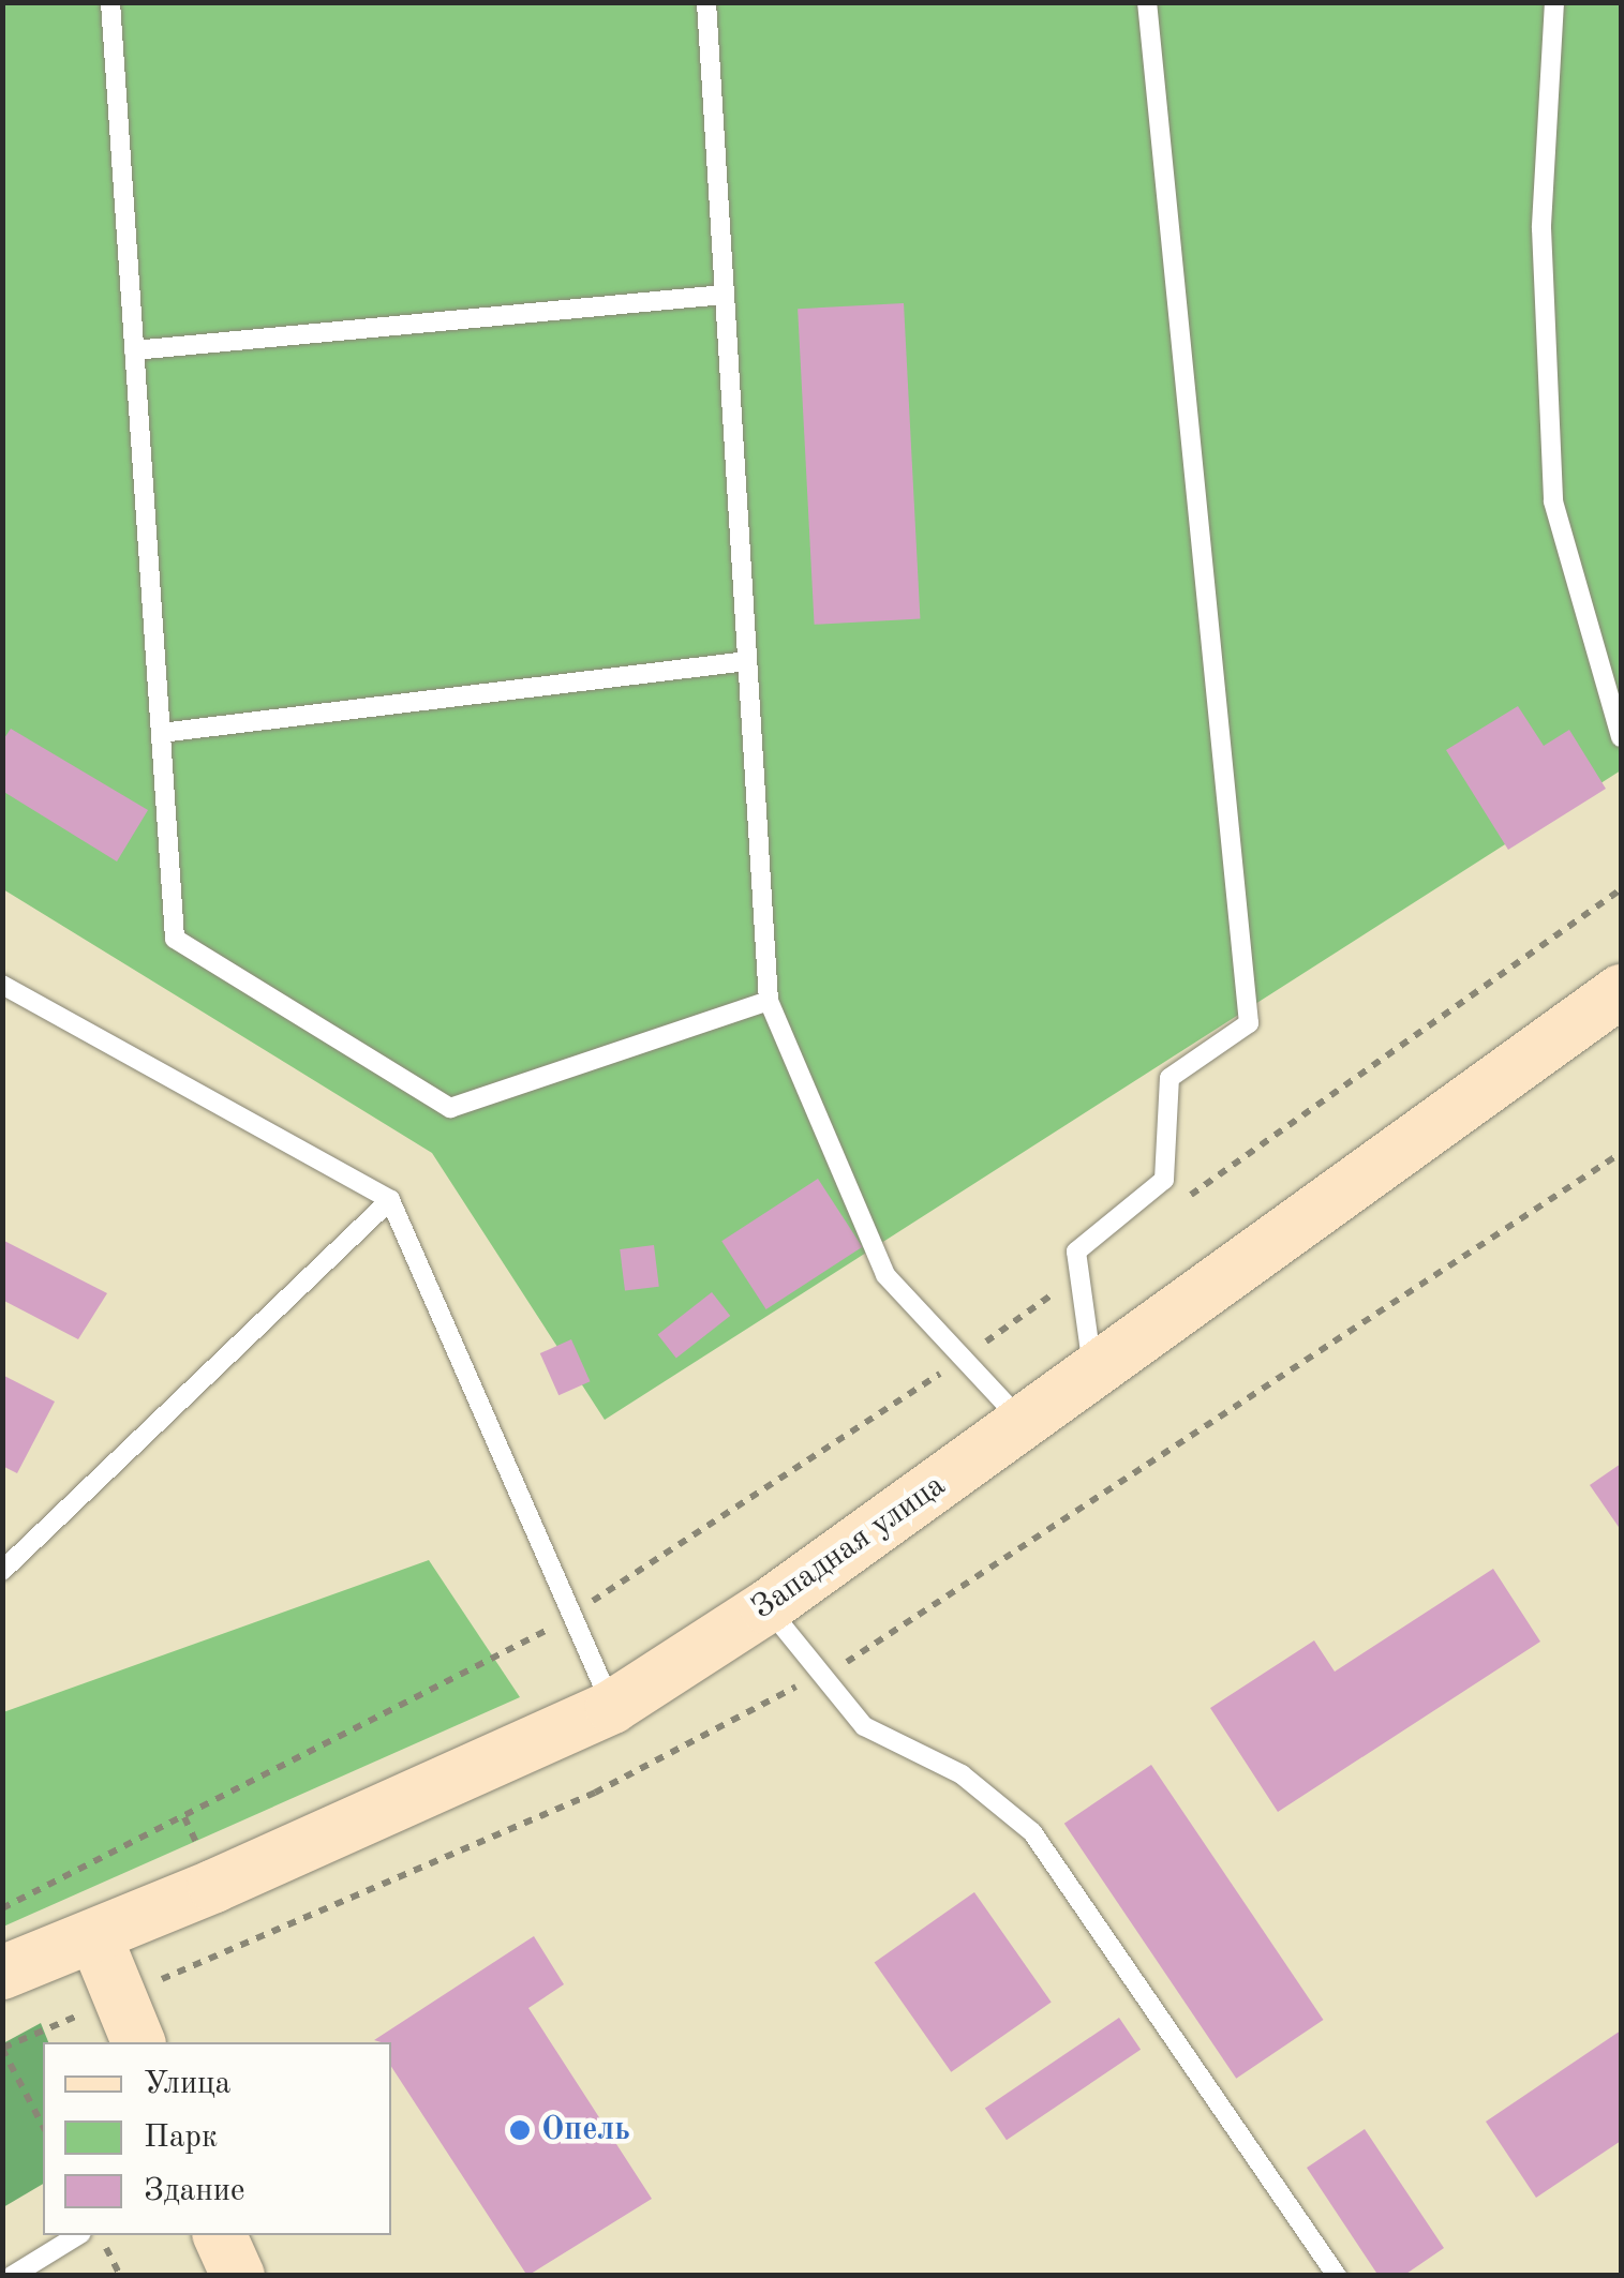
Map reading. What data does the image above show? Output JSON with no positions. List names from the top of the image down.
{
  "streets": {
    "main road": ["Западная улица"]
  },
  "places": ["Опель"],
  "legend": ["Улица", "Парк", "Здание"]
}
